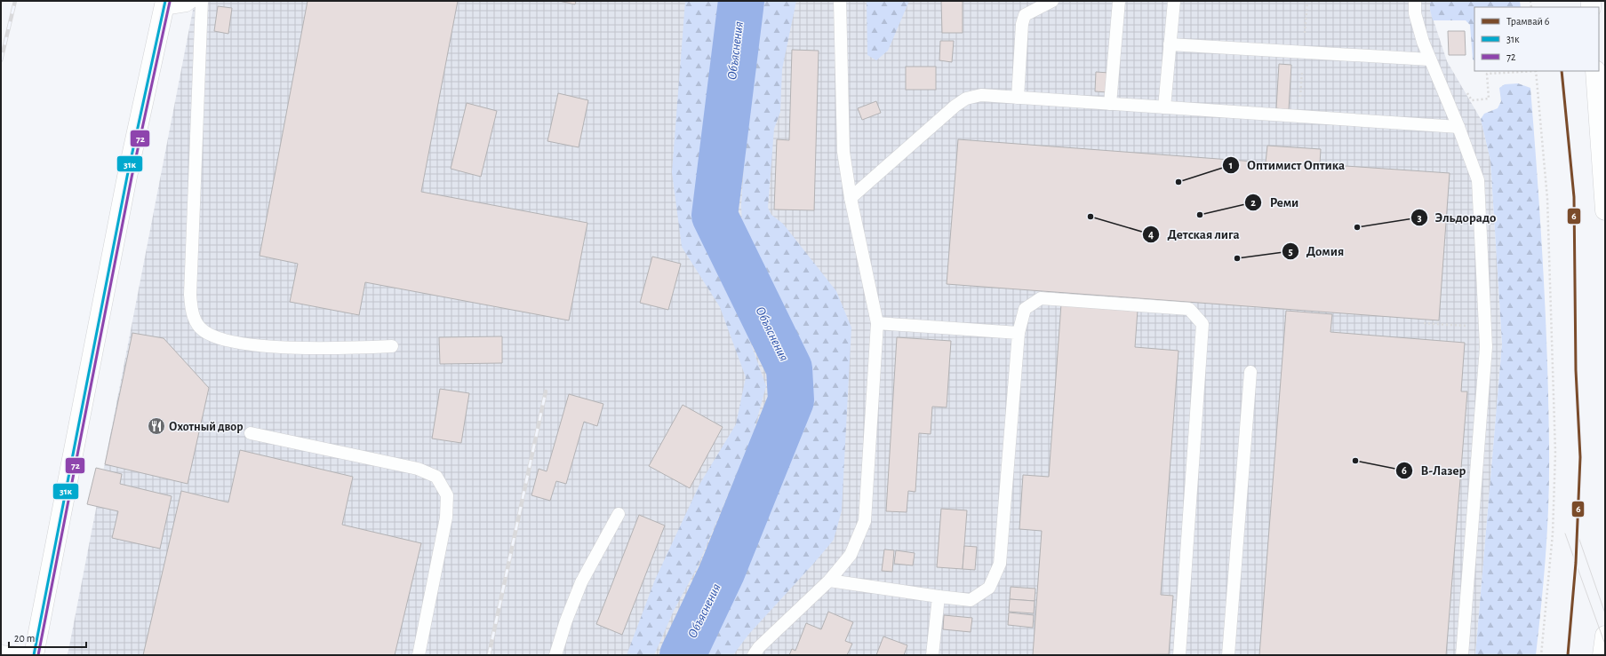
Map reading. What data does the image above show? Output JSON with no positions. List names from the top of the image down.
{
  "water": ["Объяснения"],
  "places": {
    "other": [
      "Оптимист Оптика",
      "Реми",
      "Детская лига",
      "Эльдорадо",
      "Домия",
      "В-Лазер"
    ],
    "restaurant": ["Охотный двор"]
  },
  "lines": ["transit line 31к", "transit line 72", "tram line 6"],
  "legend": ["Трамвай 6", "31к", "72"],
  "scale_bar": "20 m"
}
